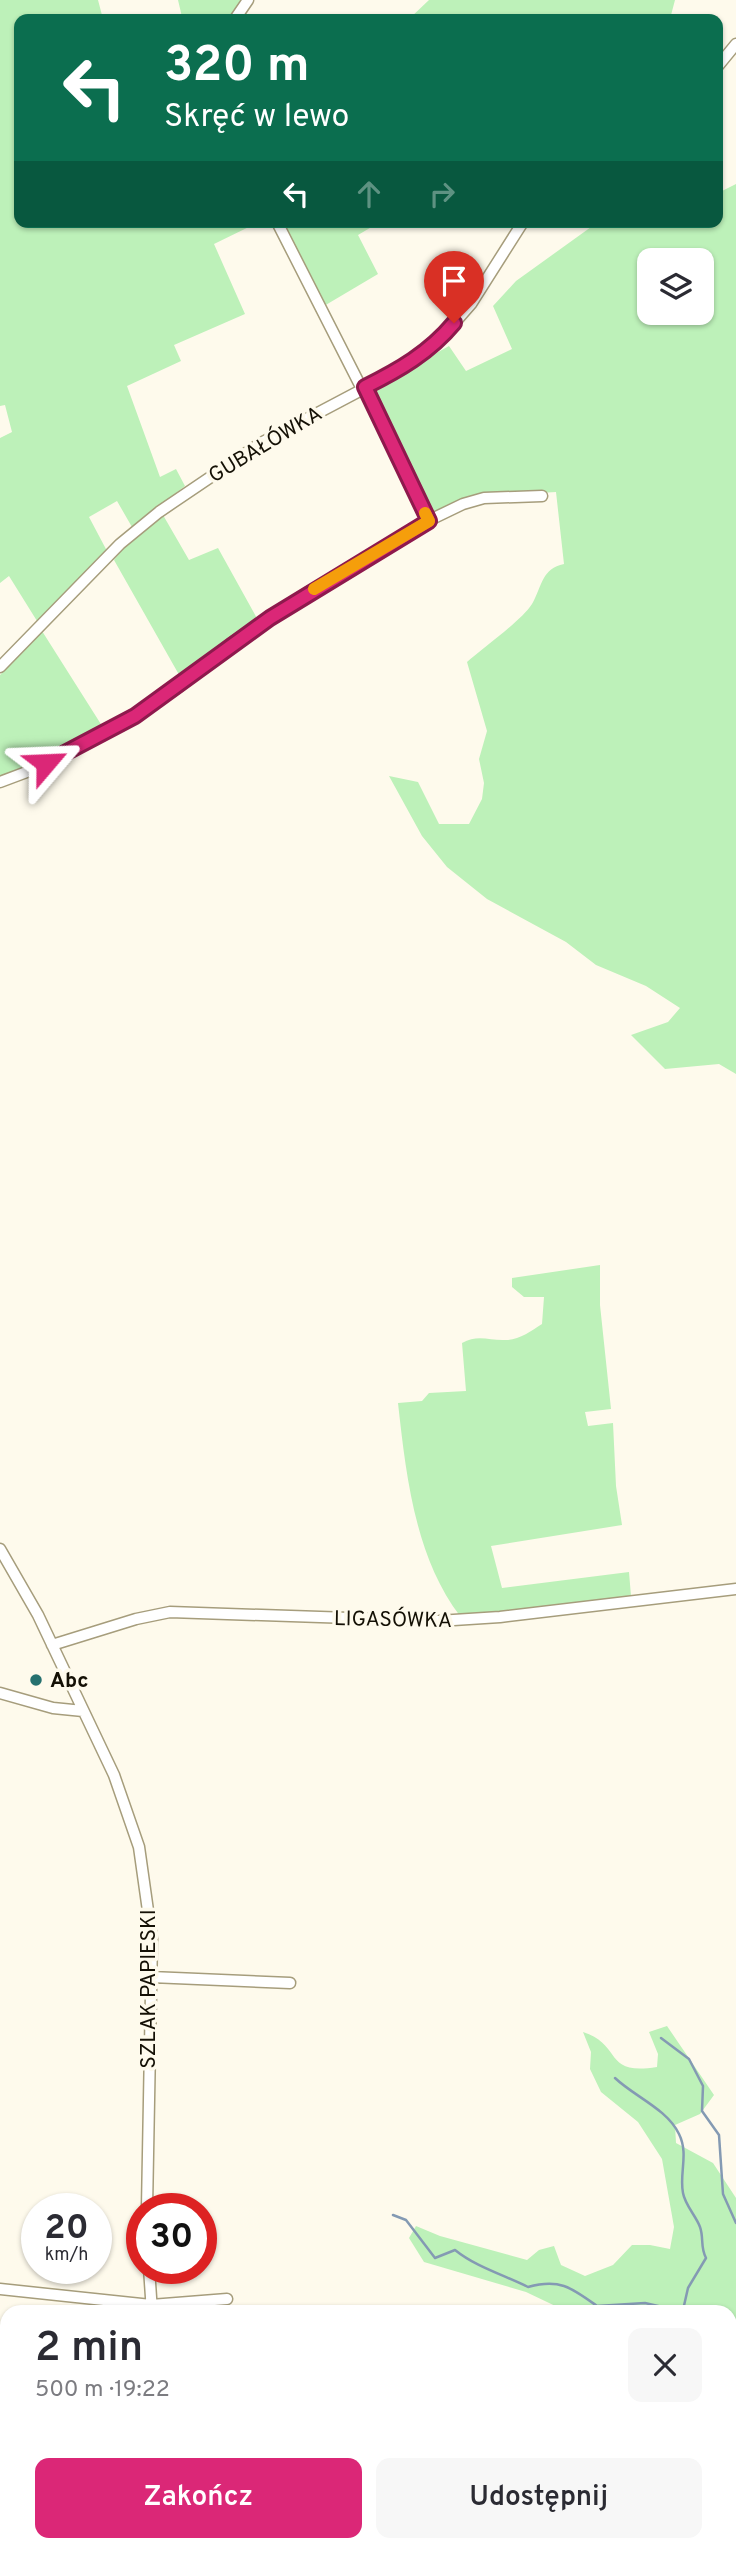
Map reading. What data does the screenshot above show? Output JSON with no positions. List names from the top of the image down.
{
  "streets": {
    "street": ["GUBAŁÓWKA", "LIGASÓWKA", "SZLAK PAPIESKI"]
  },
  "crossings": [
    ["LIGASÓWKA", "SZLAK PAPIESKI"]
  ],
  "places": ["Abc"],
  "page": {
    "turn": ["320 m", "Skręć w lewo"],
    "speed": "20 km/h",
    "limit": "30",
    "heading": ["2 min", "500 m · 19:22"],
    "buttons": ["Zakończ", "Udostępnij"]
  }
}
